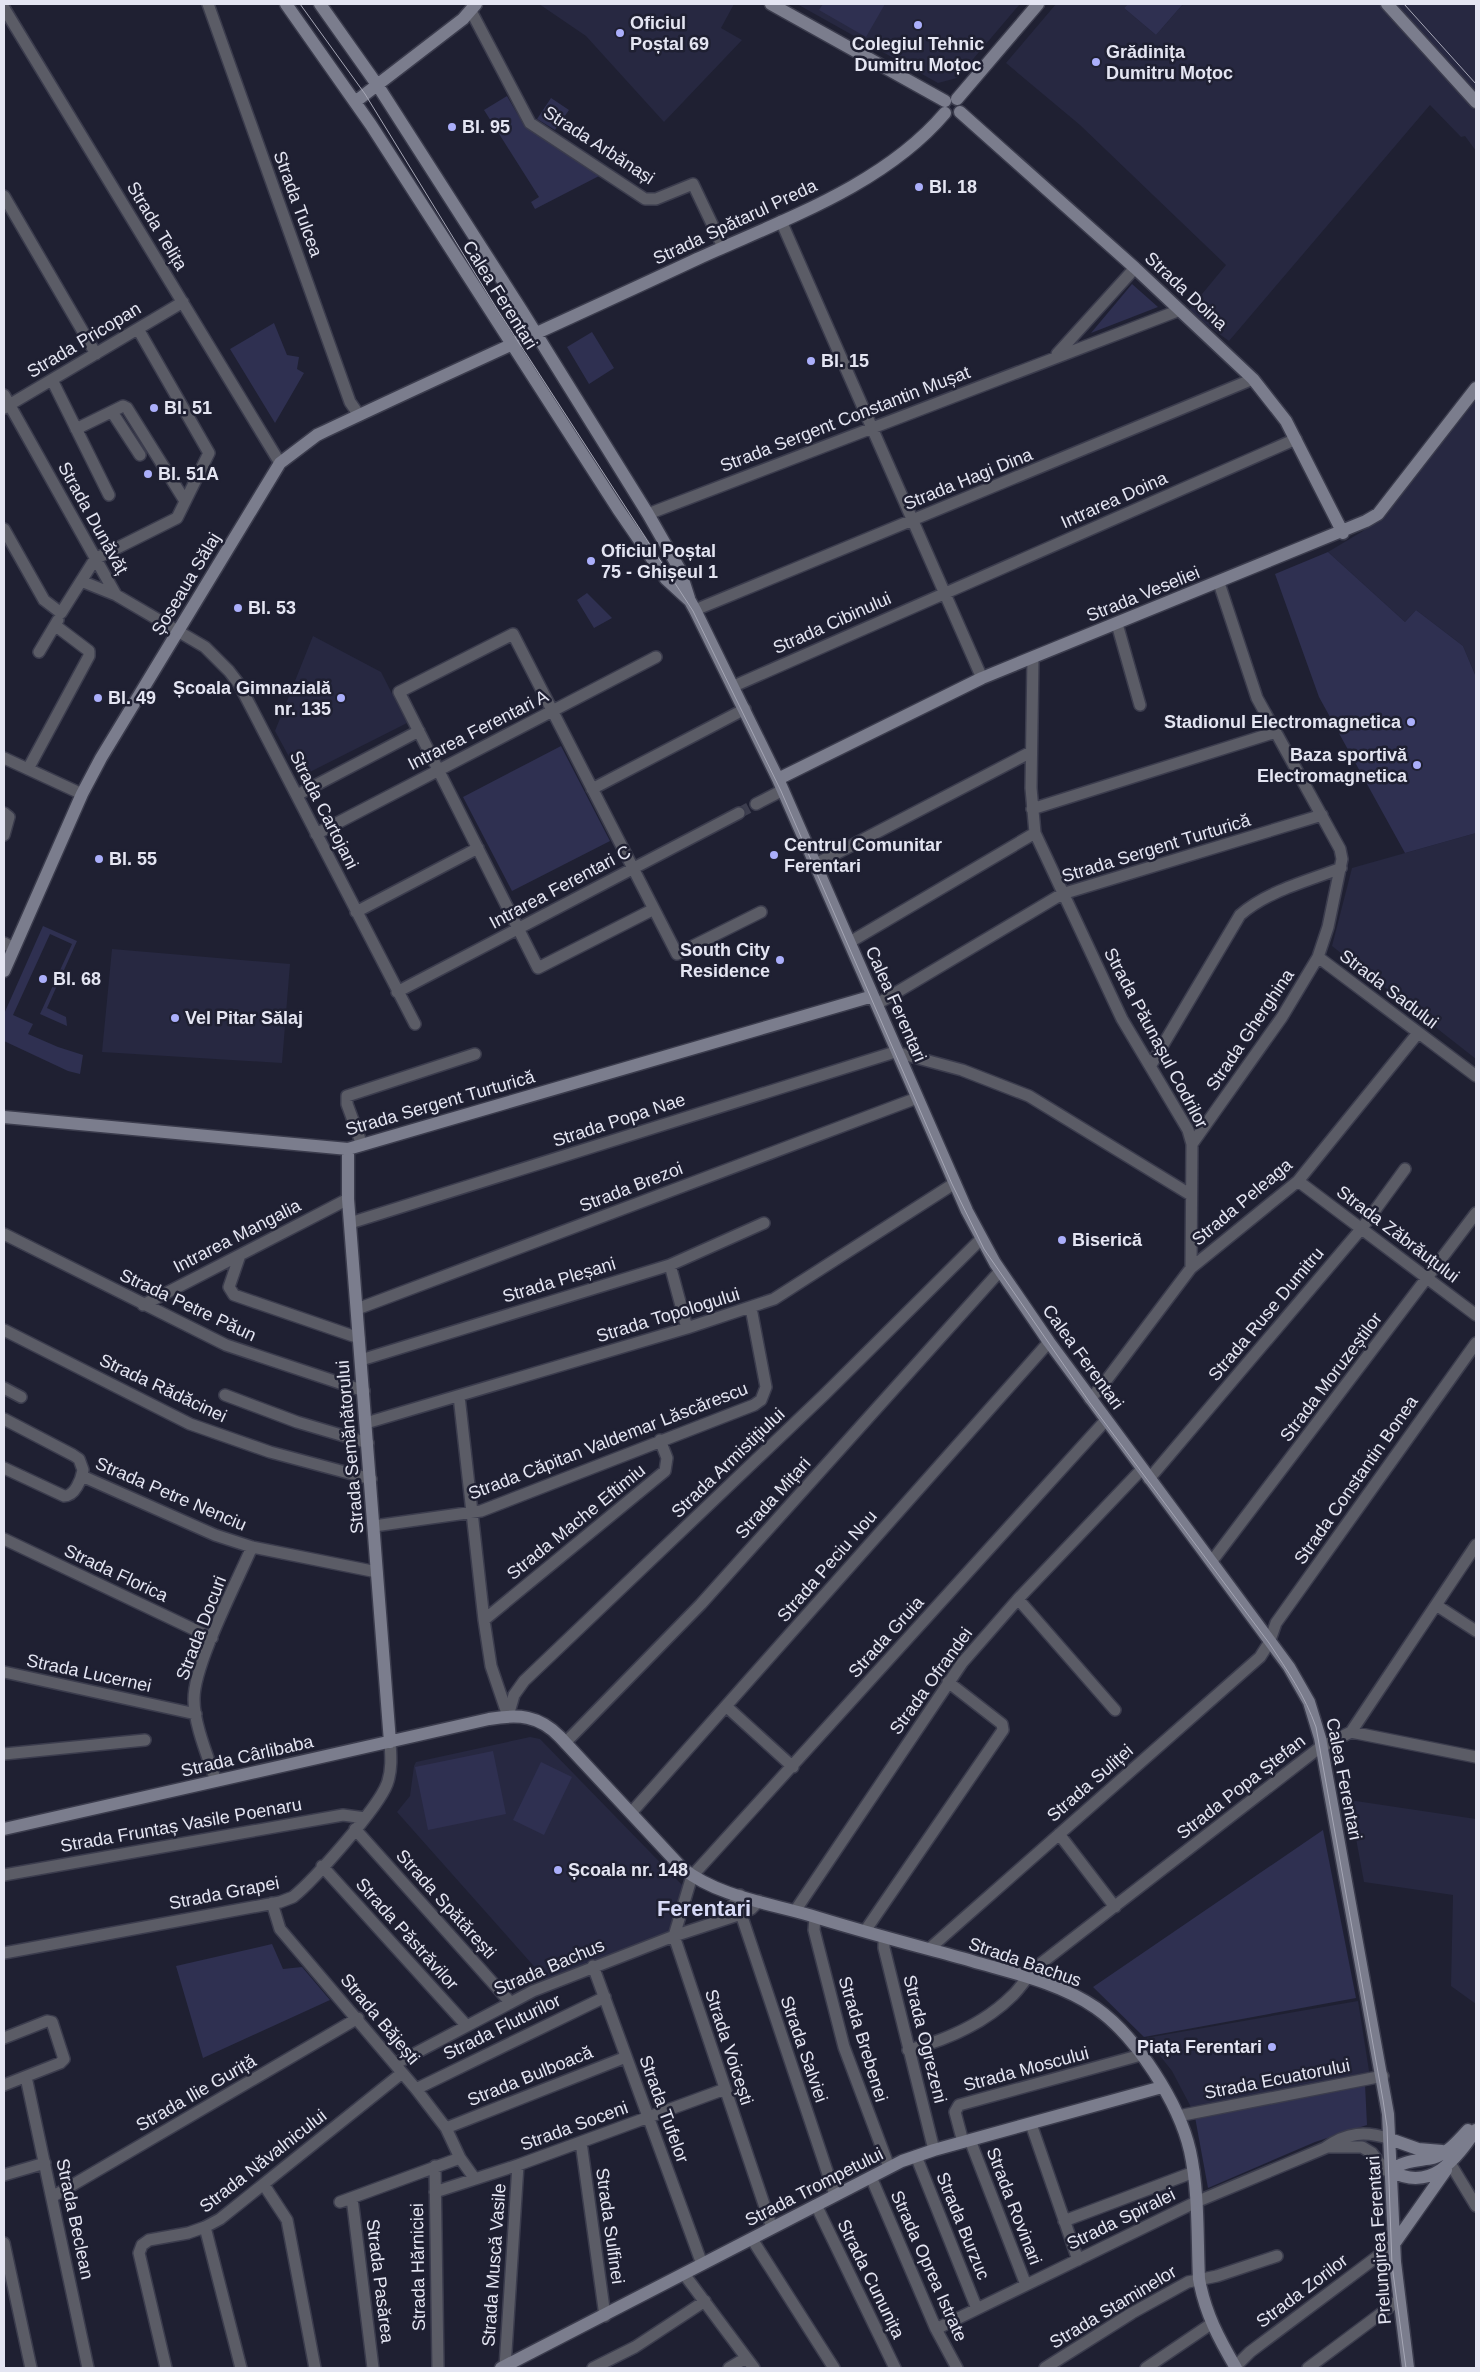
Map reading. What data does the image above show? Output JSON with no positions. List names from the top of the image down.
{
  "streets": {
    "street": [
      "Strada Arbănași",
      "Strada Tulcea",
      "Strada Spătarul Preda",
      "Strada Telița",
      "Strada Doina",
      "Calea Ferentari",
      "Strada Pricopan",
      "Strada Sergent Constantin Mușat",
      "Strada Hagi Dina",
      "Intrarea Doina",
      "Strada Dunăvăț",
      "Șoseaua Sălaj",
      "Strada Veseliei",
      "Strada Cibinului",
      "Intrarea Ferentari A",
      "Strada Cartojani",
      "Strada Sergent Turturică",
      "Intrarea Ferentari C",
      "Strada Sadului",
      "Strada Gherghina",
      "Strada Păunașul Codrilor",
      "Strada Popa Nae",
      "Strada Brezoi",
      "Strada Peleaga",
      "Strada Zăbrăuțului",
      "Intrarea Mangalia",
      "Strada Pleșani",
      "Strada Petre Păun",
      "Strada Ruse Dumitru",
      "Strada Topologului",
      "Strada Moruzeștilor",
      "Strada Rădăcinei",
      "Strada Căpitan Valdemar Lăscărescu",
      "Strada Semănătorului",
      "Strada Armistițiului",
      "Strada Constantin Bonea",
      "Strada Petre Nenciu",
      "Strada Mițari",
      "Strada Mache Eftimiu",
      "Strada Peciu Nou",
      "Strada Florica",
      "Strada Docuri",
      "Strada Gruia",
      "Strada Lucernei",
      "Strada Ofrandei",
      "Strada Cârlibaba",
      "Strada Suliței",
      "Strada Popa Ștefan",
      "Strada Fruntaș Vasile Poenaru",
      "Strada Grapei",
      "Strada Spătărești",
      "Strada Păstrăvilor",
      "Strada Bachus",
      "Strada Băjești",
      "Strada Fluturilor",
      "Strada Brebenei",
      "Strada Ogrezeni",
      "Strada Voicești",
      "Strada Salviei",
      "Strada Moscului",
      "Strada Bulboacă",
      "Strada Ecuatorului",
      "Strada Ilie Guriță",
      "Strada Tufelor",
      "Strada Soceni",
      "Strada Năvalnicului",
      "Strada Trompetului",
      "Strada Rovinari",
      "Strada Beclean",
      "Strada Spiralei",
      "Strada Sulfinei",
      "Strada Burzuc",
      "Prelungirea Ferentari",
      "Strada Muscă Vasile",
      "Strada Oprea Istrate",
      "Strada Hărniciei",
      "Strada Cununița",
      "Strada Pasărea",
      "Strada Zorilor",
      "Strada Staminelor"
    ]
  },
  "crossings": [
    ["Strada Arbănași", "Strada Spătarul Preda"],
    ["Strada Tulcea", "Șoseaua Sălaj"],
    ["Strada Spătarul Preda", "Strada Doina"],
    ["Strada Spătarul Preda", "Calea Ferentari"],
    ["Strada Spătarul Preda", "Șoseaua Sălaj"],
    ["Strada Telița", "Strada Pricopan"],
    ["Strada Telița", "Șoseaua Sălaj"],
    ["Strada Doina", "Strada Sergent Constantin Mușat"],
    ["Strada Doina", "Strada Hagi Dina"],
    ["Strada Doina", "Intrarea Doina"],
    ["Strada Doina", "Strada Veseliei"],
    ["Calea Ferentari", "Strada Sergent Constantin Mușat"],
    ["Calea Ferentari", "Strada Hagi Dina"],
    ["Calea Ferentari", "Șoseaua Sălaj"],
    ["Calea Ferentari", "Strada Veseliei"],
    ["Calea Ferentari", "Strada Cibinului"],
    ["Calea Ferentari", "Strada Sergent Turturică"],
    ["Calea Ferentari", "Strada Popa Nae"],
    ["Calea Ferentari", "Strada Brezoi"],
    ["Calea Ferentari", "Strada Peleaga"],
    ["Calea Ferentari", "Strada Ruse Dumitru"],
    ["Calea Ferentari", "Strada Topologului"],
    ["Calea Ferentari", "Strada Moruzeștilor"],
    ["Calea Ferentari", "Strada Armistițiului"],
    ["Calea Ferentari", "Strada Constantin Bonea"],
    ["Calea Ferentari", "Strada Mițari"],
    ["Calea Ferentari", "Strada Peciu Nou"],
    ["Calea Ferentari", "Strada Gruia"],
    ["Calea Ferentari", "Strada Ofrandei"],
    ["Calea Ferentari", "Strada Suliței"],
    ["Calea Ferentari", "Strada Popa Ștefan"],
    ["Calea Ferentari", "Strada Ecuatorului"],
    ["Calea Ferentari", "Strada Spiralei"],
    ["Calea Ferentari", "Prelungirea Ferentari"],
    ["Strada Pricopan", "Strada Dunăvăț"],
    ["Intrarea Doina", "Strada Cibinului"],
    ["Strada Dunăvăț", "Șoseaua Sălaj"],
    ["Strada Dunăvăț", "Strada Cartojani"],
    ["Șoseaua Sălaj", "Strada Cartojani"],
    ["Strada Veseliei", "Strada Sadului"],
    ["Strada Veseliei", "Strada Păunașul Codrilor"],
    ["Intrarea Ferentari A", "Strada Cartojani"],
    ["Strada Cartojani", "Intrarea Ferentari C"],
    ["Strada Sergent Turturică", "Strada Sadului"],
    ["Strada Sergent Turturică", "Strada Păunașul Codrilor"],
    ["Strada Sergent Turturică", "Strada Semănătorului"],
    ["Strada Sadului", "Strada Gherghina"],
    ["Strada Sadului", "Strada Peleaga"],
    ["Strada Gherghina", "Strada Păunașul Codrilor"],
    ["Strada Păunașul Codrilor", "Strada Peleaga"],
    ["Strada Popa Nae", "Strada Semănătorului"],
    ["Strada Brezoi", "Strada Semănătorului"],
    ["Strada Peleaga", "Strada Zăbrăuțului"],
    ["Strada Zăbrăuțului", "Strada Ruse Dumitru"],
    ["Strada Zăbrăuțului", "Strada Moruzeștilor"],
    ["Intrarea Mangalia", "Strada Petre Păun"],
    ["Intrarea Mangalia", "Strada Semănătorului"],
    ["Strada Pleșani", "Strada Semănătorului"],
    ["Strada Petre Păun", "Strada Semănătorului"],
    ["Strada Ruse Dumitru", "Strada Ofrandei"],
    ["Strada Topologului", "Strada Căpitan Valdemar Lăscărescu"],
    ["Strada Topologului", "Strada Semănătorului"],
    ["Strada Rădăcinei", "Strada Semănătorului"],
    ["Strada Căpitan Valdemar Lăscărescu", "Strada Semănătorului"],
    ["Strada Căpitan Valdemar Lăscărescu", "Strada Mache Eftimiu"],
    ["Strada Semănătorului", "Strada Petre Nenciu"],
    ["Strada Semănătorului", "Strada Cârlibaba"],
    ["Strada Semănătorului", "Strada Grapei"],
    ["Strada Armistițiului", "Strada Cârlibaba"],
    ["Strada Constantin Bonea", "Strada Suliței"],
    ["Strada Petre Nenciu", "Strada Docuri"],
    ["Strada Florica", "Strada Docuri"],
    ["Strada Docuri", "Strada Lucernei"],
    ["Strada Docuri", "Strada Cârlibaba"],
    ["Strada Gruia", "Strada Bachus"],
    ["Strada Ofrandei", "Strada Bachus"],
    ["Strada Cârlibaba", "Strada Grapei"],
    ["Strada Suliței", "Strada Bachus"],
    ["Strada Popa Ștefan", "Strada Bachus"],
    ["Strada Popa Ștefan", "Strada Ogrezeni"],
    ["Strada Fruntaș Vasile Poenaru", "Strada Grapei"],
    ["Strada Grapei", "Strada Spătărești"],
    ["Strada Grapei", "Strada Păstrăvilor"],
    ["Strada Grapei", "Strada Băjești"],
    ["Strada Spătărești", "Strada Bachus"],
    ["Strada Păstrăvilor", "Strada Bachus"],
    ["Strada Bachus", "Strada Băjești"],
    ["Strada Bachus", "Strada Brebenei"],
    ["Strada Bachus", "Strada Ogrezeni"],
    ["Strada Bachus", "Strada Voicești"],
    ["Strada Bachus", "Strada Salviei"],
    ["Strada Bachus", "Strada Moscului"],
    ["Strada Bachus", "Strada Ecuatorului"],
    ["Strada Bachus", "Strada Tufelor"],
    ["Strada Bachus", "Strada Năvalnicului"],
    ["Strada Bachus", "Strada Trompetului"],
    ["Strada Bachus", "Strada Spiralei"],
    ["Strada Bachus", "Strada Zorilor"],
    ["Strada Bachus", "Strada Staminelor"],
    ["Strada Băjești", "Strada Fluturilor"],
    ["Strada Băjești", "Strada Bulboacă"],
    ["Strada Băjești", "Strada Ilie Guriță"],
    ["Strada Băjești", "Strada Năvalnicului"],
    ["Strada Băjești", "Strada Pasărea"],
    ["Strada Fluturilor", "Strada Tufelor"],
    ["Strada Brebenei", "Strada Trompetului"],
    ["Strada Ogrezeni", "Strada Trompetului"],
    ["Strada Voicești", "Strada Soceni"],
    ["Strada Voicești", "Strada Trompetului"],
    ["Strada Salviei", "Strada Trompetului"],
    ["Strada Moscului", "Strada Trompetului"],
    ["Strada Moscului", "Strada Rovinari"],
    ["Strada Bulboacă", "Strada Tufelor"],
    ["Strada Ilie Guriță", "Strada Beclean"],
    ["Strada Tufelor", "Strada Soceni"],
    ["Strada Tufelor", "Strada Trompetului"],
    ["Strada Soceni", "Strada Sulfinei"],
    ["Strada Soceni", "Strada Muscă Vasile"],
    ["Strada Soceni", "Strada Hărniciei"],
    ["Strada Trompetului", "Strada Rovinari"],
    ["Strada Trompetului", "Strada Sulfinei"],
    ["Strada Trompetului", "Strada Burzuc"],
    ["Strada Trompetului", "Strada Muscă Vasile"],
    ["Strada Trompetului", "Strada Oprea Istrate"],
    ["Strada Trompetului", "Strada Cununița"],
    ["Strada Rovinari", "Strada Spiralei"],
    ["Strada Spiralei", "Strada Burzuc"],
    ["Strada Spiralei", "Prelungirea Ferentari"],
    ["Strada Spiralei", "Strada Oprea Istrate"],
    ["Prelungirea Ferentari", "Strada Zorilor"],
    ["Strada Hărniciei", "Strada Pasărea"]
  ],
  "districts": ["Ferentari"],
  "places": [
    "Colegiul Tehnic Dumitru Moțoc",
    "Oficiul Poștal 69",
    "Grădinița Dumitru Moțoc",
    "Bl. 95",
    "Bl. 18",
    "Bl. 15",
    "Bl. 51",
    "Bl. 51A",
    "Oficiul Poștal 75 - Ghișeul 1",
    "Bl. 53",
    "Bl. 49",
    "Școala Gimnazială nr. 135",
    "Stadionul Electromagnetica",
    "Baza sportivă Electromagnetica",
    "Centrul Comunitar Ferentari",
    "Bl. 55",
    "South City Residence",
    "Bl. 68",
    "Vel Pitar Sălaj",
    "Biserică",
    "Școala nr. 148",
    "Piața Ferentari"
  ]
}
